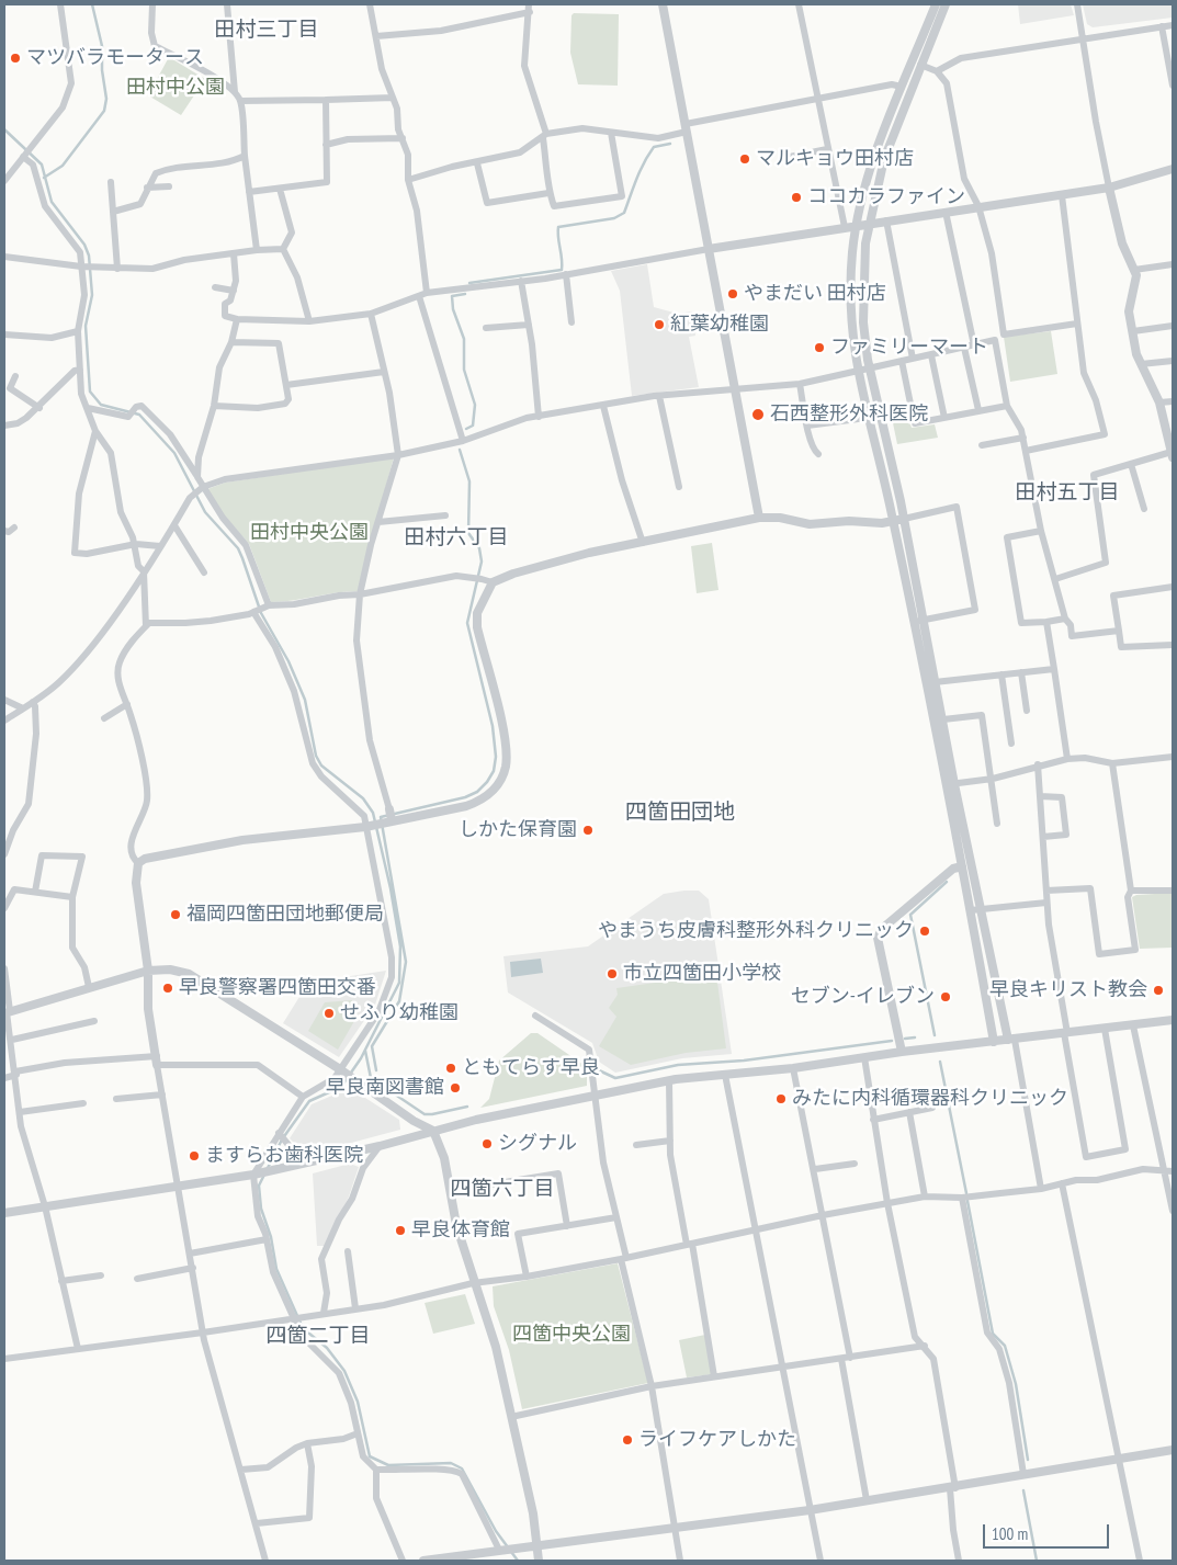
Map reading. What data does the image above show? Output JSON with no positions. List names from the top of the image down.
{
  "districts": [
    "田村三丁目",
    "田村五丁目",
    "田村六丁目",
    "四箇田団地",
    "四箇六丁目",
    "四箇二丁目"
  ],
  "parks": ["田村中公園", "田村中央公園", "四箇中央公園"],
  "places": [
    "マツバラモータース",
    "マルキョウ田村店",
    "ココカラファイン",
    "やまだい 田村店",
    "紅葉幼稚園",
    "ファミリーマート",
    "石西整形外科医院",
    "しかた保育園",
    "福岡四箇田団地郵便局",
    "やまうち皮膚科整形外科クリニック",
    "市立四箇田小学校",
    "早良警察署四箇田交番",
    "早良キリスト教会",
    "セブン-イレブン",
    "せふり幼稚園",
    "ともてらす早良",
    "早良南図書館",
    "みたに内科循環器科クリニック",
    "シグナル",
    "ますらお歯科医院",
    "早良体育館",
    "ライフケアしかた"
  ],
  "scale_bar": "100 m"
}
